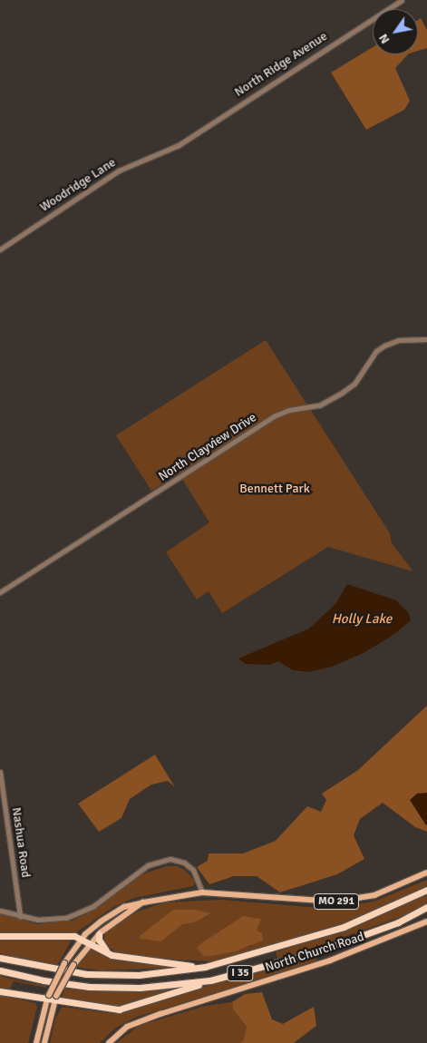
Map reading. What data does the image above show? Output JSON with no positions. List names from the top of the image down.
{
  "streets": {
    "highway": ["I 35"],
    "main road": ["MO 291", "North Church Road"],
    "street": [
      "North Ridge Avenue",
      "Woodridge Lane",
      "North Clayview Drive",
      "Nashua Road"
    ]
  },
  "crossings": [
    ["North Ridge Avenue", "Woodridge Lane"]
  ],
  "water": ["Holly Lake"],
  "parks": ["Bennett Park"],
  "north": "bottom left"
}
